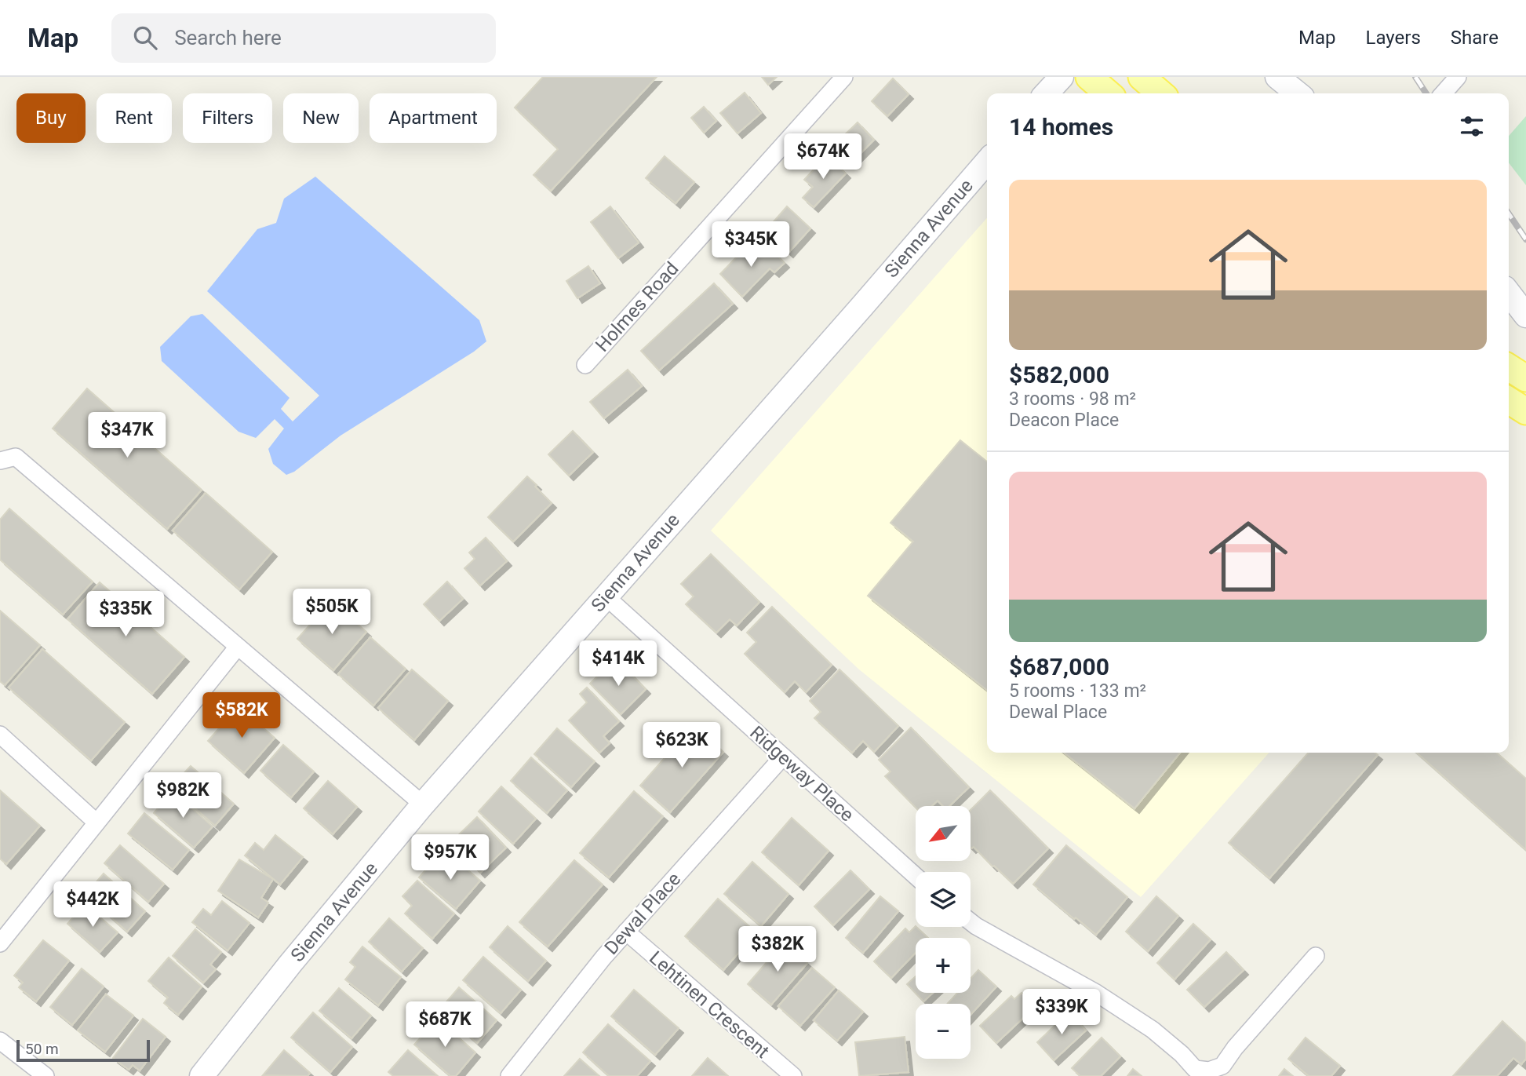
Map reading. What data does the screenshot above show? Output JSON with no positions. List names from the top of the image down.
{
  "streets": {
    "street": [
      "Sienna Avenue",
      "Holmes Road",
      "Ridgeway Place",
      "Dewal Place",
      "Lehtinen Crescent"
    ]
  },
  "crossings": [
    ["Sienna Avenue", "Ridgeway Place"],
    ["Ridgeway Place", "Dewal Place"],
    ["Dewal Place", "Lehtinen Crescent"]
  ],
  "scale_bar": "50 m",
  "north": "bottom left",
  "page": {
    "header": "Map",
    "search": "Search here",
    "nav": ["Map", "Layers", "Share"],
    "chip": [
      "Buy",
      "Rent",
      "Filters",
      "New",
      "Apartment"
    ],
    "heading": "14 homes",
    "price": [
      "$674K",
      "$345K",
      "$347K",
      "$505K",
      "$335K",
      "$414K",
      "$582K",
      "$623K",
      "$982K",
      "$957K",
      "$442K",
      "$382K",
      "$339K",
      "$687K"
    ],
    "list": [
      {
        "name": "$582,000",
        "note": "3 rooms · 98 m² · Deacon Place"
      },
      {
        "name": "$687,000",
        "note": "5 rooms · 133 m² · Dewal Place"
      }
    ],
    "map_buttons": ["+", "−"],
    "scale": "50 m"
  }
}
